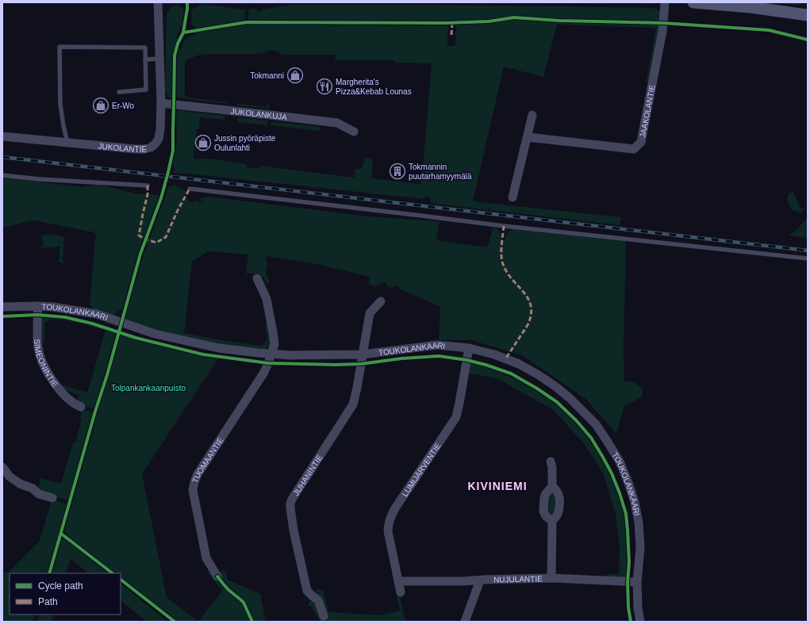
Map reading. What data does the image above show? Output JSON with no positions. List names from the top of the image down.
{
  "streets": {
    "street": [
      "JAAKOLANTIE",
      "JUKOLANKUJA",
      "JUKOLANTIE",
      "TOUKOLANKAARI",
      "SIMEONINTIE",
      "TUOMAANTIE",
      "LUMIJÄRVENTIE",
      "JUHANINTIE",
      "NUJULANTIE"
    ]
  },
  "crossings": [
    ["JUKOLANKUJA", "JUKOLANTIE"],
    ["TOUKOLANKAARI", "SIMEONINTIE"],
    ["TOUKOLANKAARI", "TUOMAANTIE"],
    ["TOUKOLANKAARI", "LUMIJÄRVENTIE"],
    ["TOUKOLANKAARI", "JUHANINTIE"],
    ["TOUKOLANKAARI", "NUJULANTIE"],
    ["LUMIJÄRVENTIE", "NUJULANTIE"]
  ],
  "districts": ["KIVINIEMI"],
  "parks": ["Tolpankankaanpuisto"],
  "places": {
    "shop": ["Tokmanni", "Er-Wo", "Jussin pyöräpiste Oulunlahti"],
    "restaurant": ["Margherita's Pizza&Kebab Lounas"],
    "building": ["Tokmannin puutarhamyymälä"]
  },
  "legend": ["Cycle path", "Path"]
}
